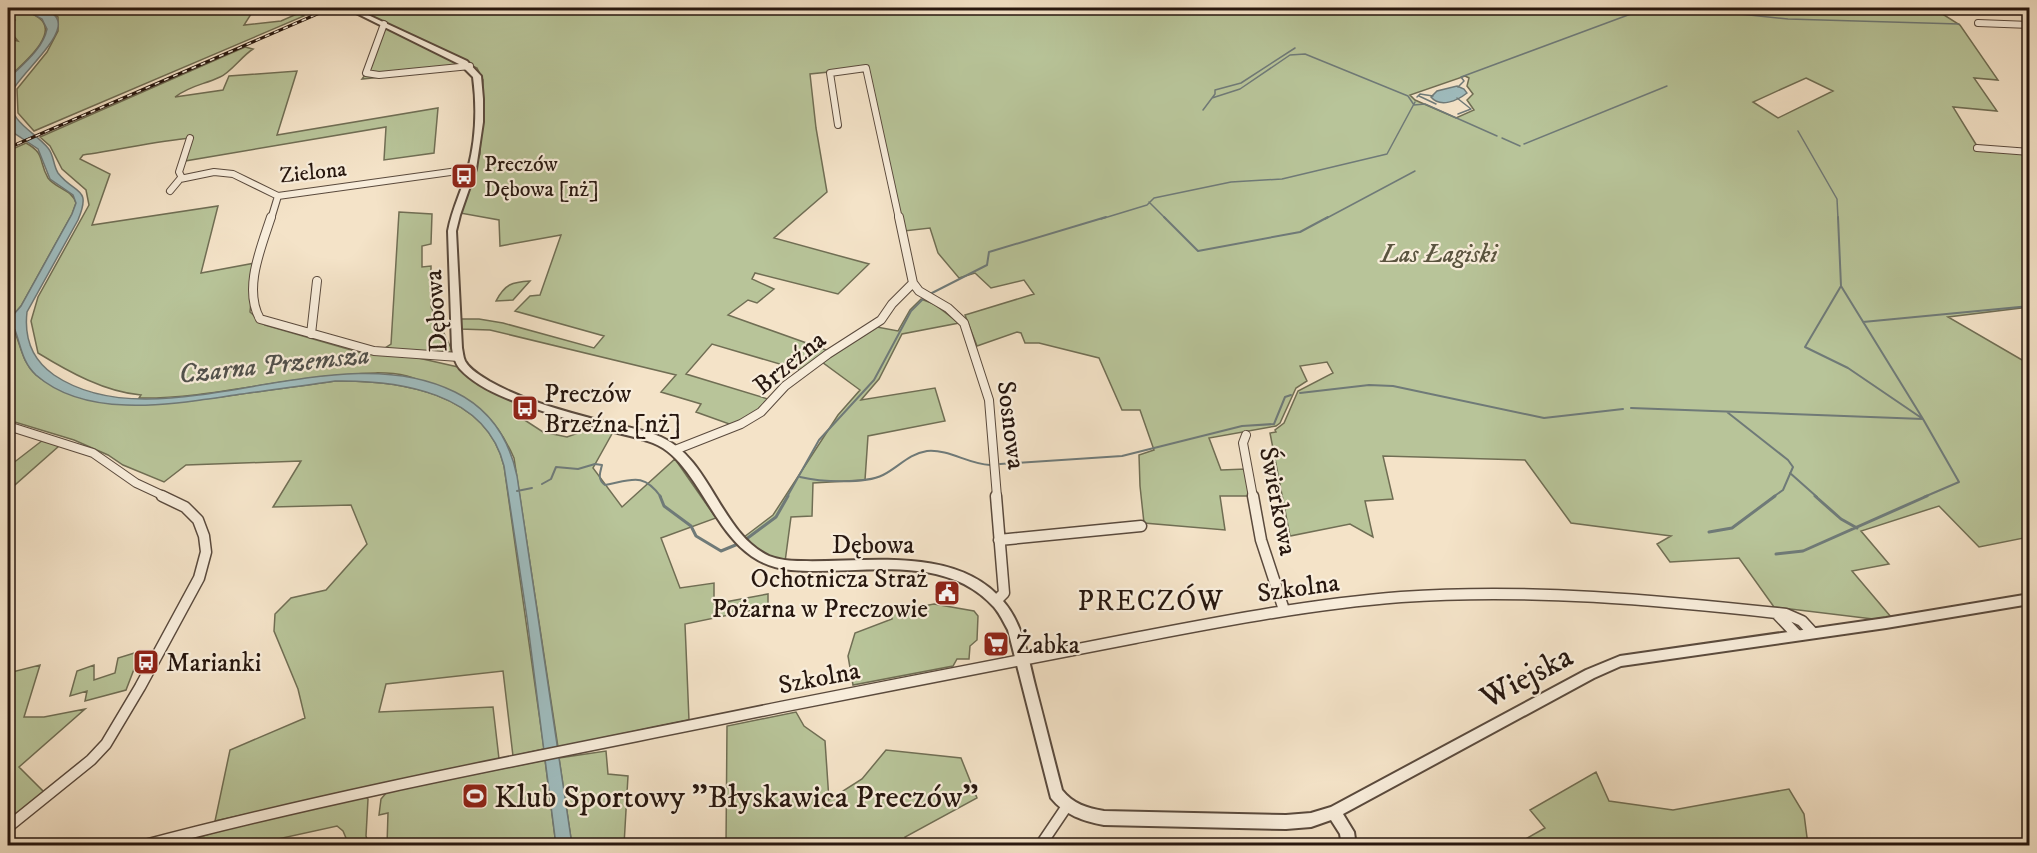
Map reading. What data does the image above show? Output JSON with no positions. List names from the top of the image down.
{
  "streets": {
    "street": [
      "Zielona",
      "Dębowa",
      "Brzeźna",
      "Sosnowa",
      "Świerkowa",
      "Szkolna",
      "Wiejska"
    ]
  },
  "crossings": [
    ["Zielona", "Dębowa"],
    ["Dębowa", "Brzeźna"],
    ["Dębowa", "Sosnowa"],
    ["Brzeźna", "Sosnowa"],
    ["Świerkowa", "Szkolna"],
    ["Szkolna", "Wiejska"]
  ],
  "districts": ["PRECZÓW"],
  "water": ["Czarna Przemsza"],
  "parks": ["Las Łagiski"],
  "places": {
    "bus stop": ["Preczów Dębowa [nż]", "Preczów Brzeźna [nż]", "Marianki"],
    "public building": ["Ochotnicza Straż Pożarna w Preczowie"],
    "supermarket": ["Żabka"],
    "sports": ["Klub Sportowy \"Błyskawica Preczów\""]
  }
}
